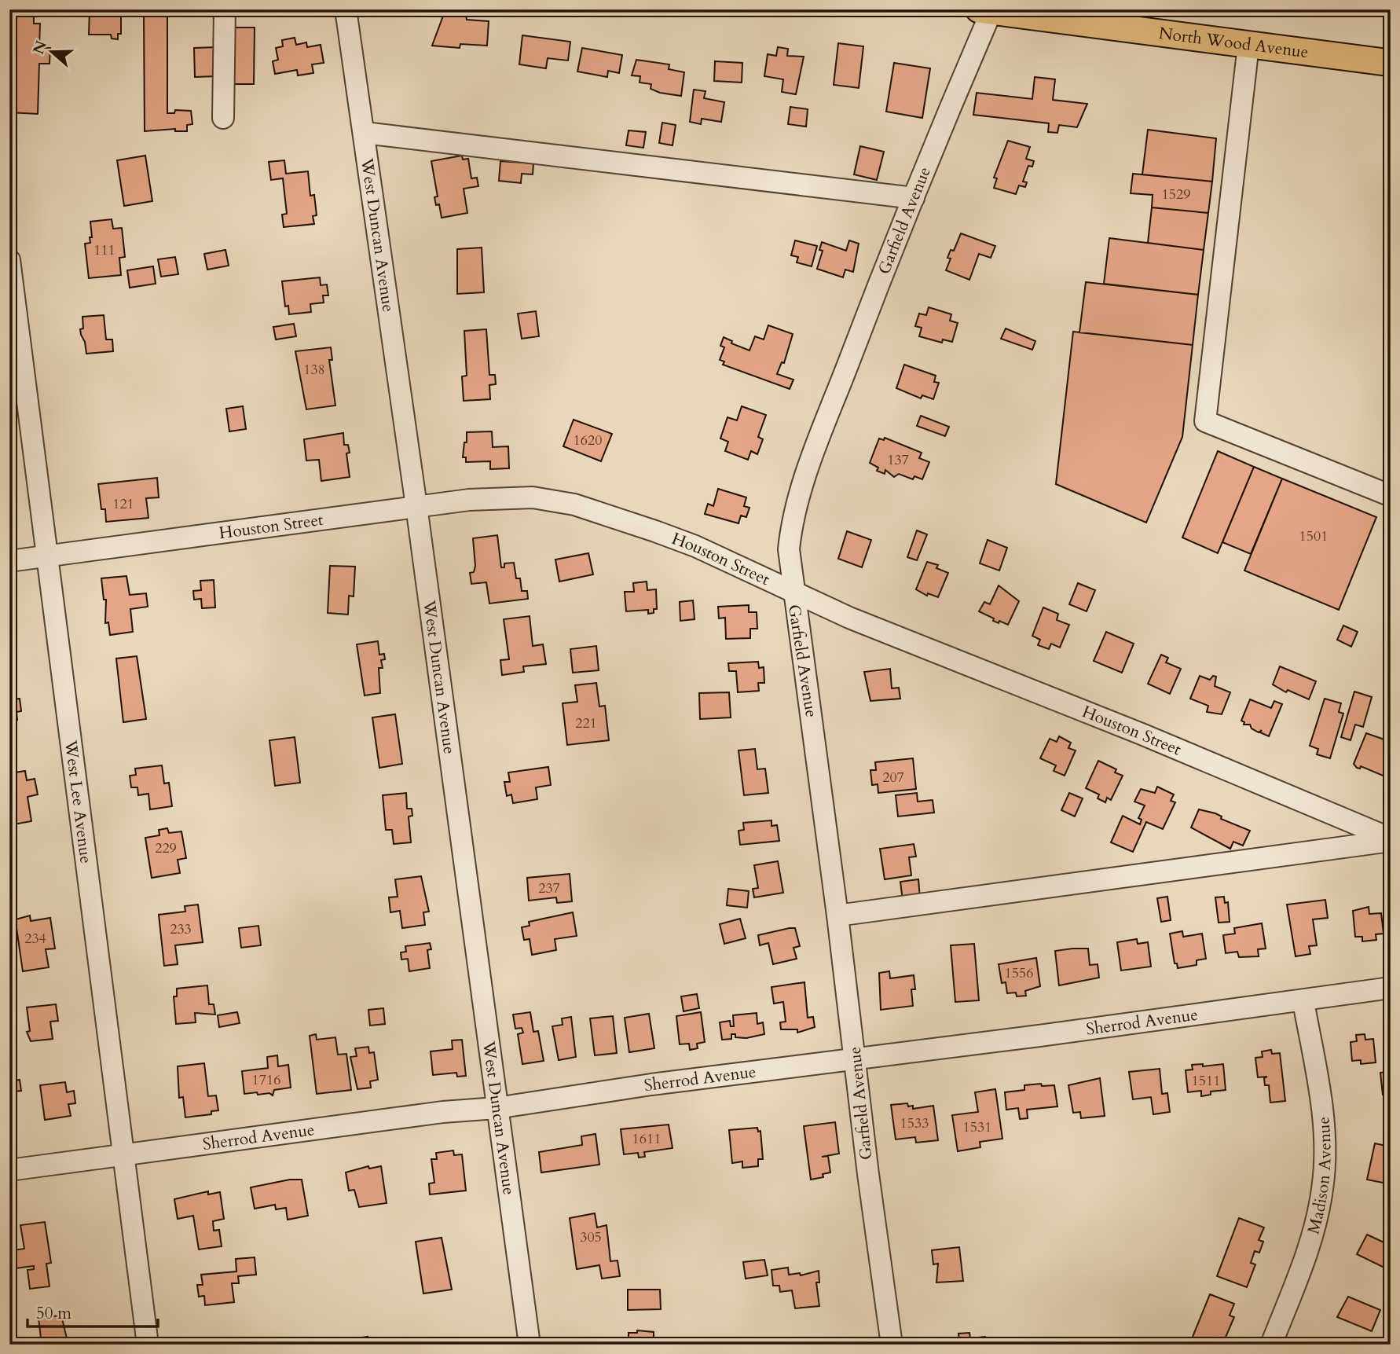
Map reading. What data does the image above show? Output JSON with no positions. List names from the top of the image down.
{
  "streets": {
    "main road": ["North Wood Avenue"],
    "street": [
      "Garfield Avenue",
      "West Duncan Avenue",
      "Houston Street",
      "West Lee Avenue",
      "Sherrod Avenue",
      "Madison Avenue"
    ]
  },
  "crossings": [
    ["North Wood Avenue", "Garfield Avenue"],
    ["Garfield Avenue", "Houston Street"],
    ["Garfield Avenue", "Sherrod Avenue"],
    ["West Duncan Avenue", "Houston Street"],
    ["West Duncan Avenue", "Sherrod Avenue"],
    ["Houston Street", "West Lee Avenue"],
    ["West Lee Avenue", "Sherrod Avenue"],
    ["Sherrod Avenue", "Madison Avenue"]
  ],
  "house_numbers": [
    "1529",
    "111",
    "138",
    "1620",
    "137",
    "121",
    "1501",
    "221",
    "207",
    "229",
    "237",
    "233",
    "234",
    "1556",
    "1716",
    "1511",
    "1533",
    "1531",
    "1611",
    "305"
  ],
  "scale_bar": "50 m",
  "north": "left"
}
